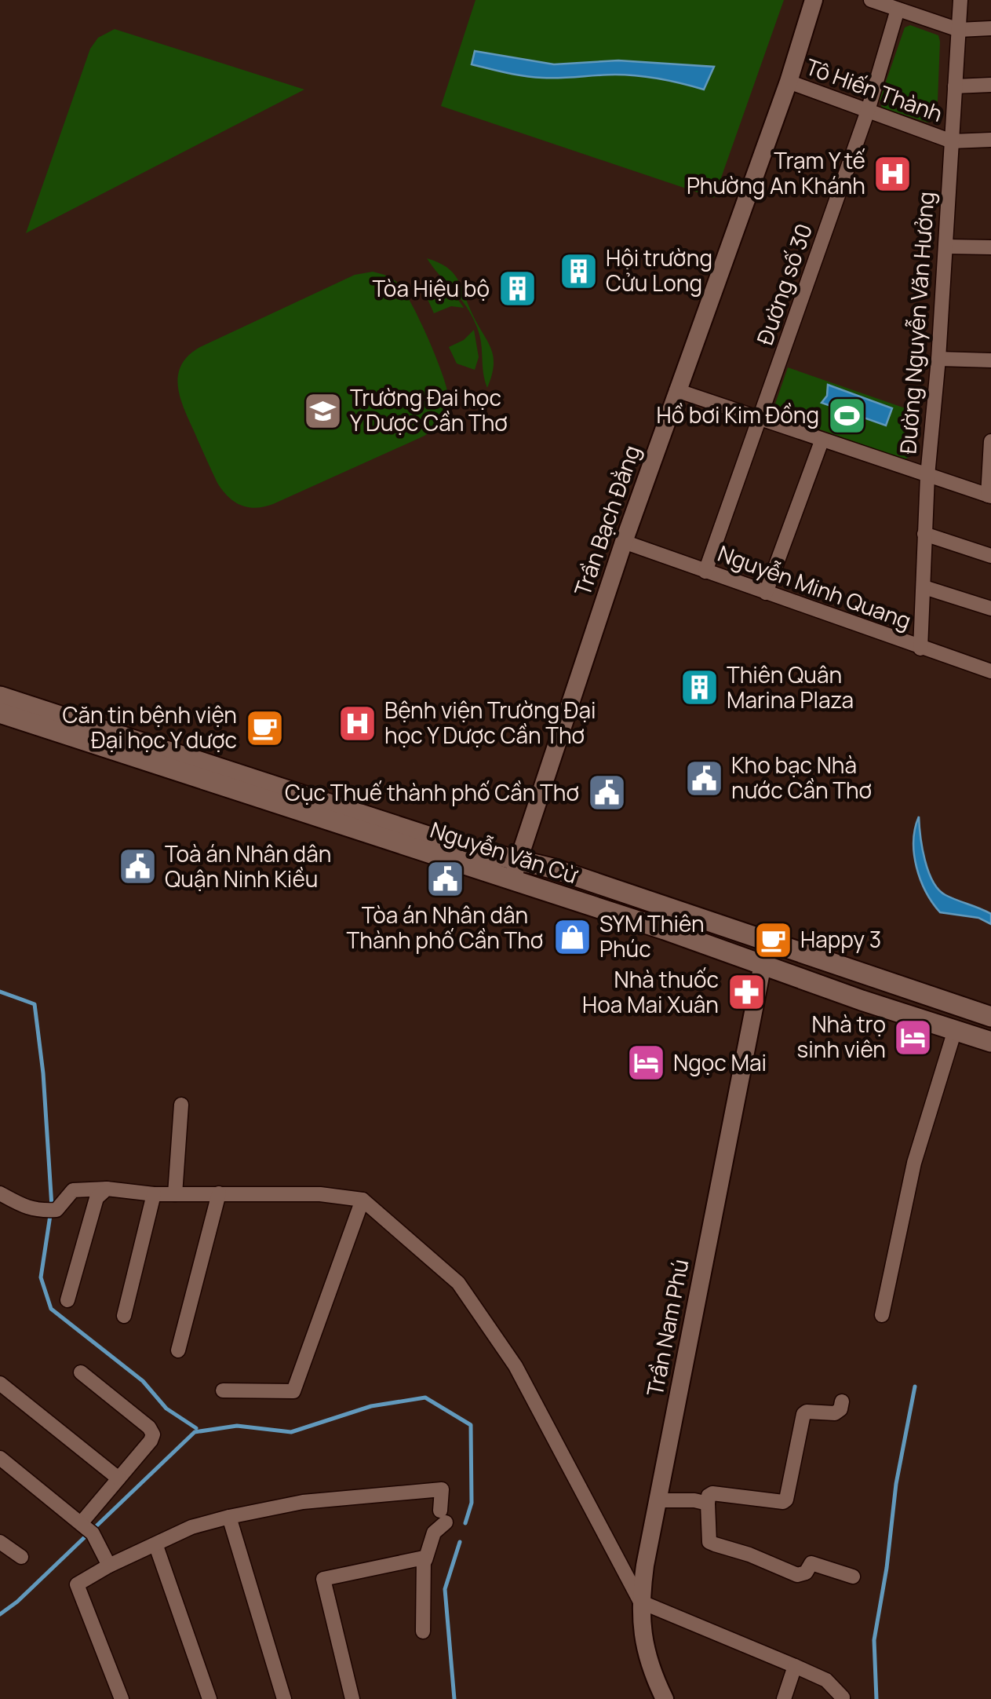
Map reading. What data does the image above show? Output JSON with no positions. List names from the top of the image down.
{
  "streets": {
    "main road": ["Nguyễn Văn Cừ"],
    "street": [
      "Tô Hiến Thành",
      "Đường số 30",
      "Đường Nguyễn Văn Hưởng",
      "Trần Bạch Đằng",
      "Nguyễn Minh Quang",
      "Trần Nam Phú"
    ]
  },
  "crossings": [
    ["Tô Hiến Thành", "Đường số 30"],
    ["Tô Hiến Thành", "Đường Nguyễn Văn Hưởng"],
    ["Tô Hiến Thành", "Trần Bạch Đằng"],
    ["Đường số 30", "Nguyễn Minh Quang"],
    ["Đường Nguyễn Văn Hưởng", "Nguyễn Minh Quang"],
    ["Trần Bạch Đằng", "Nguyễn Minh Quang"],
    ["Trần Bạch Đằng", "Nguyễn Văn Cừ"],
    ["Nguyễn Văn Cừ", "Trần Nam Phú"]
  ],
  "places": {
    "hospital": ["Trạm Y tế Phường An Khánh", "Bệnh viện Trường Đại học Y Dược Cần Thơ"],
    "building": ["Hội trường Cửu Long", "Tòa Hiệu bộ", "Thiên Quân Marina Plaza"],
    "school or university": ["Trường Đại học Y Dược Cần Thơ"],
    "sports": ["Hồ bơi Kim Đồng"],
    "cafe": ["Căn tin bệnh viện Đại học Y dược", "Happy 3"],
    "public building": [
      "Kho bạc Nhà nước Cần Thơ",
      "Cục Thuế thành phố Cần Thơ",
      "Toà án Nhân dân Quận Ninh Kiều",
      "Tòa án Nhân dân Thành phố Cần Thơ"
    ],
    "shop": ["SYM Thiên Phúc"],
    "pharmacy": ["Nhà thuốc Hoa Mai Xuân"],
    "hotel": ["Nhà trọ sinh viên", "Ngọc Mai"]
  }
}
